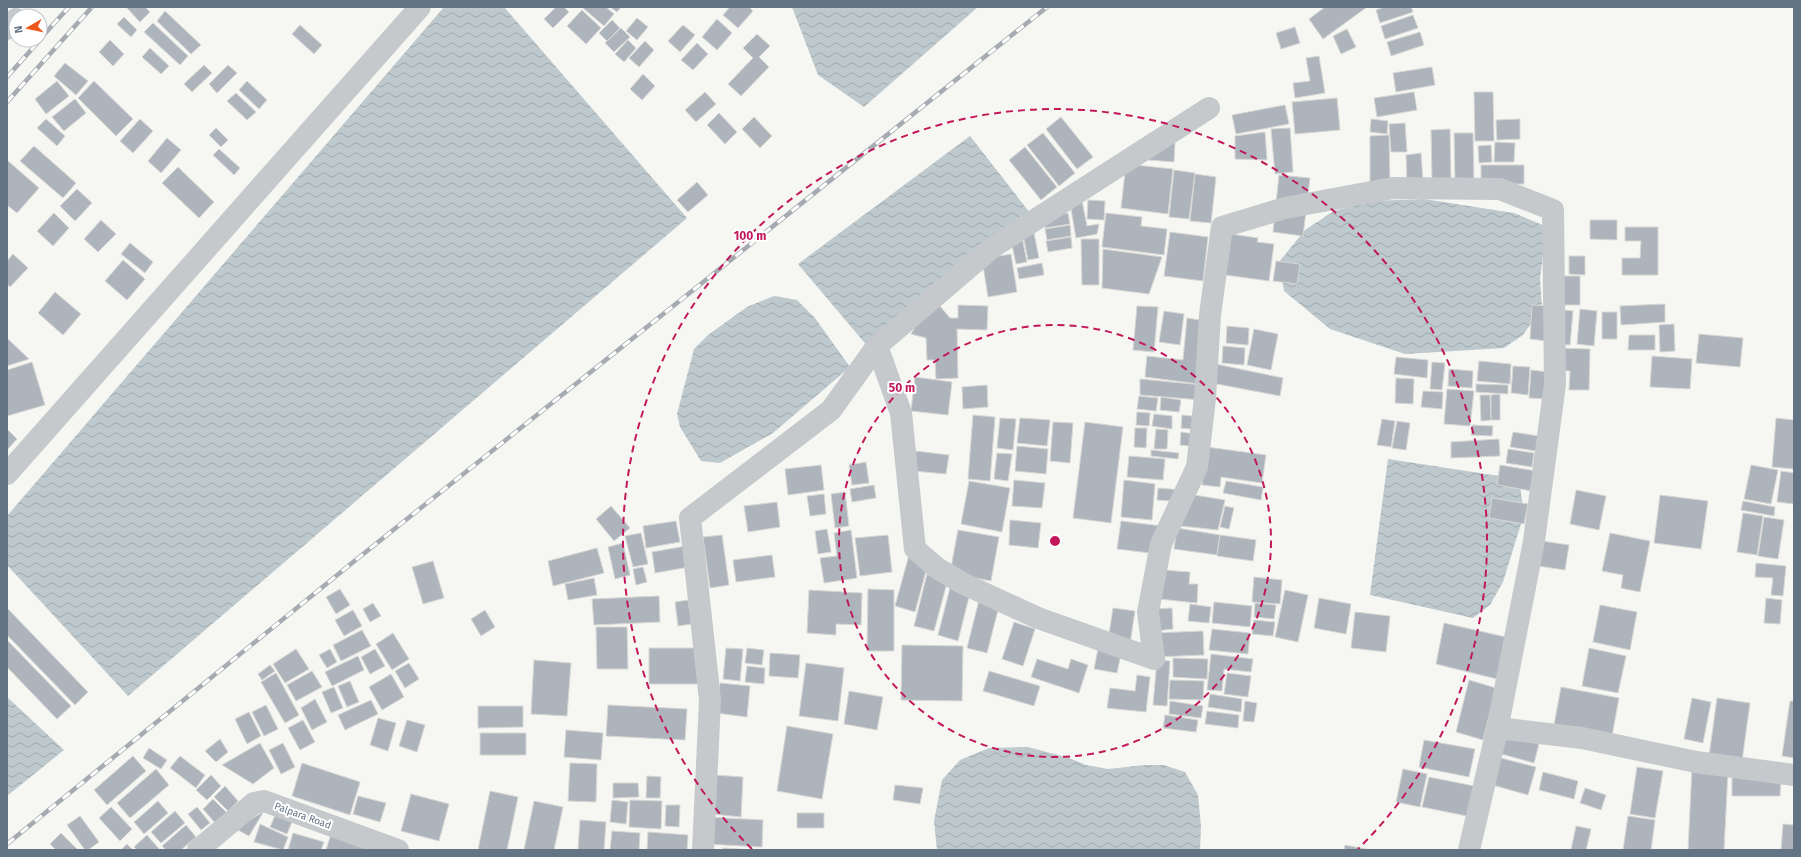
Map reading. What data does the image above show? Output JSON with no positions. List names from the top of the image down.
{
  "streets": {
    "street": ["Palpara Road"]
  },
  "north": "left",
  "rings": ["100 m", "50 m"]
}
